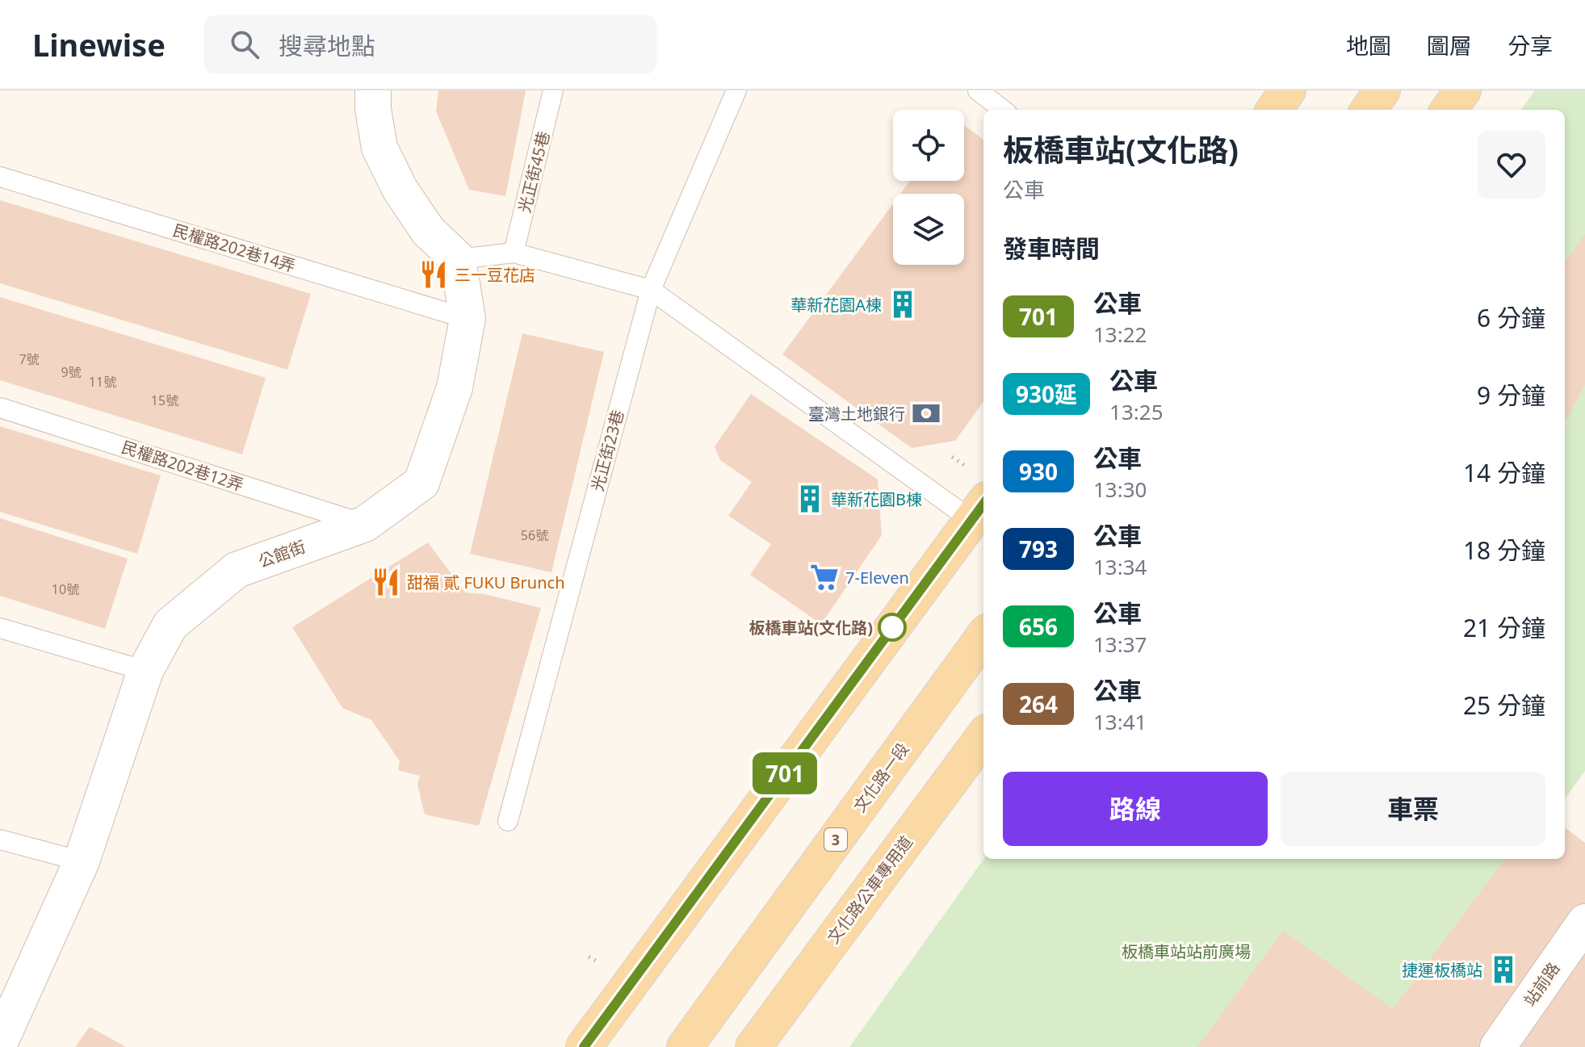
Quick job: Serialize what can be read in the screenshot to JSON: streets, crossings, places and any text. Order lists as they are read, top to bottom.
{
  "streets": {
    "main road": ["文化路一段", "3", "文化路公車專用道"],
    "street": ["公館街", "站前路"],
    "lane": [
      "光正街45巷",
      "民權路202巷14弄",
      "光正街23巷",
      "民權路202巷12弄"
    ]
  },
  "crossings": [
    ["民權路202巷14弄", "公館街"],
    ["民權路202巷12弄", "公館街"]
  ],
  "parks": ["板橋車站站前廣場"],
  "places": {
    "restaurant": ["三一豆花店", "甜福 貳 FUKU Brunch"],
    "building": ["華新花園A棟", "華新花園B棟", "捷運板橋站"],
    "bank": ["臺灣土地銀行"],
    "supermarket": ["7-Eleven"],
    "other": ["板橋車站(文化路)"]
  },
  "lines": ["bus line 701"],
  "house_numbers": [
    "7號",
    "9號",
    "11號",
    "15號",
    "56號",
    "10號"
  ],
  "page": {
    "header": "Linewise",
    "search": "搜尋地點",
    "nav": ["地圖", "圖層", "分享"],
    "on_map": "701",
    "heading": [
      ["板橋車站(文化路)", "公車"],
      "發車時間"
    ],
    "list": [
      {
        "mark": "701",
        "name": "公車",
        "note": "13:22",
        "value": "6 分鐘"
      },
      {
        "mark": "930延",
        "name": "公車",
        "note": "13:25",
        "value": "9 分鐘"
      },
      {
        "mark": "930",
        "name": "公車",
        "note": "13:30",
        "value": "14 分鐘"
      },
      {
        "mark": "793",
        "name": "公車",
        "note": "13:34",
        "value": "18 分鐘"
      },
      {
        "mark": "656",
        "name": "公車",
        "note": "13:37",
        "value": "21 分鐘"
      },
      {
        "mark": "264",
        "name": "公車",
        "note": "13:41",
        "value": "25 分鐘"
      }
    ],
    "buttons": ["路線", "車票"]
  }
}
